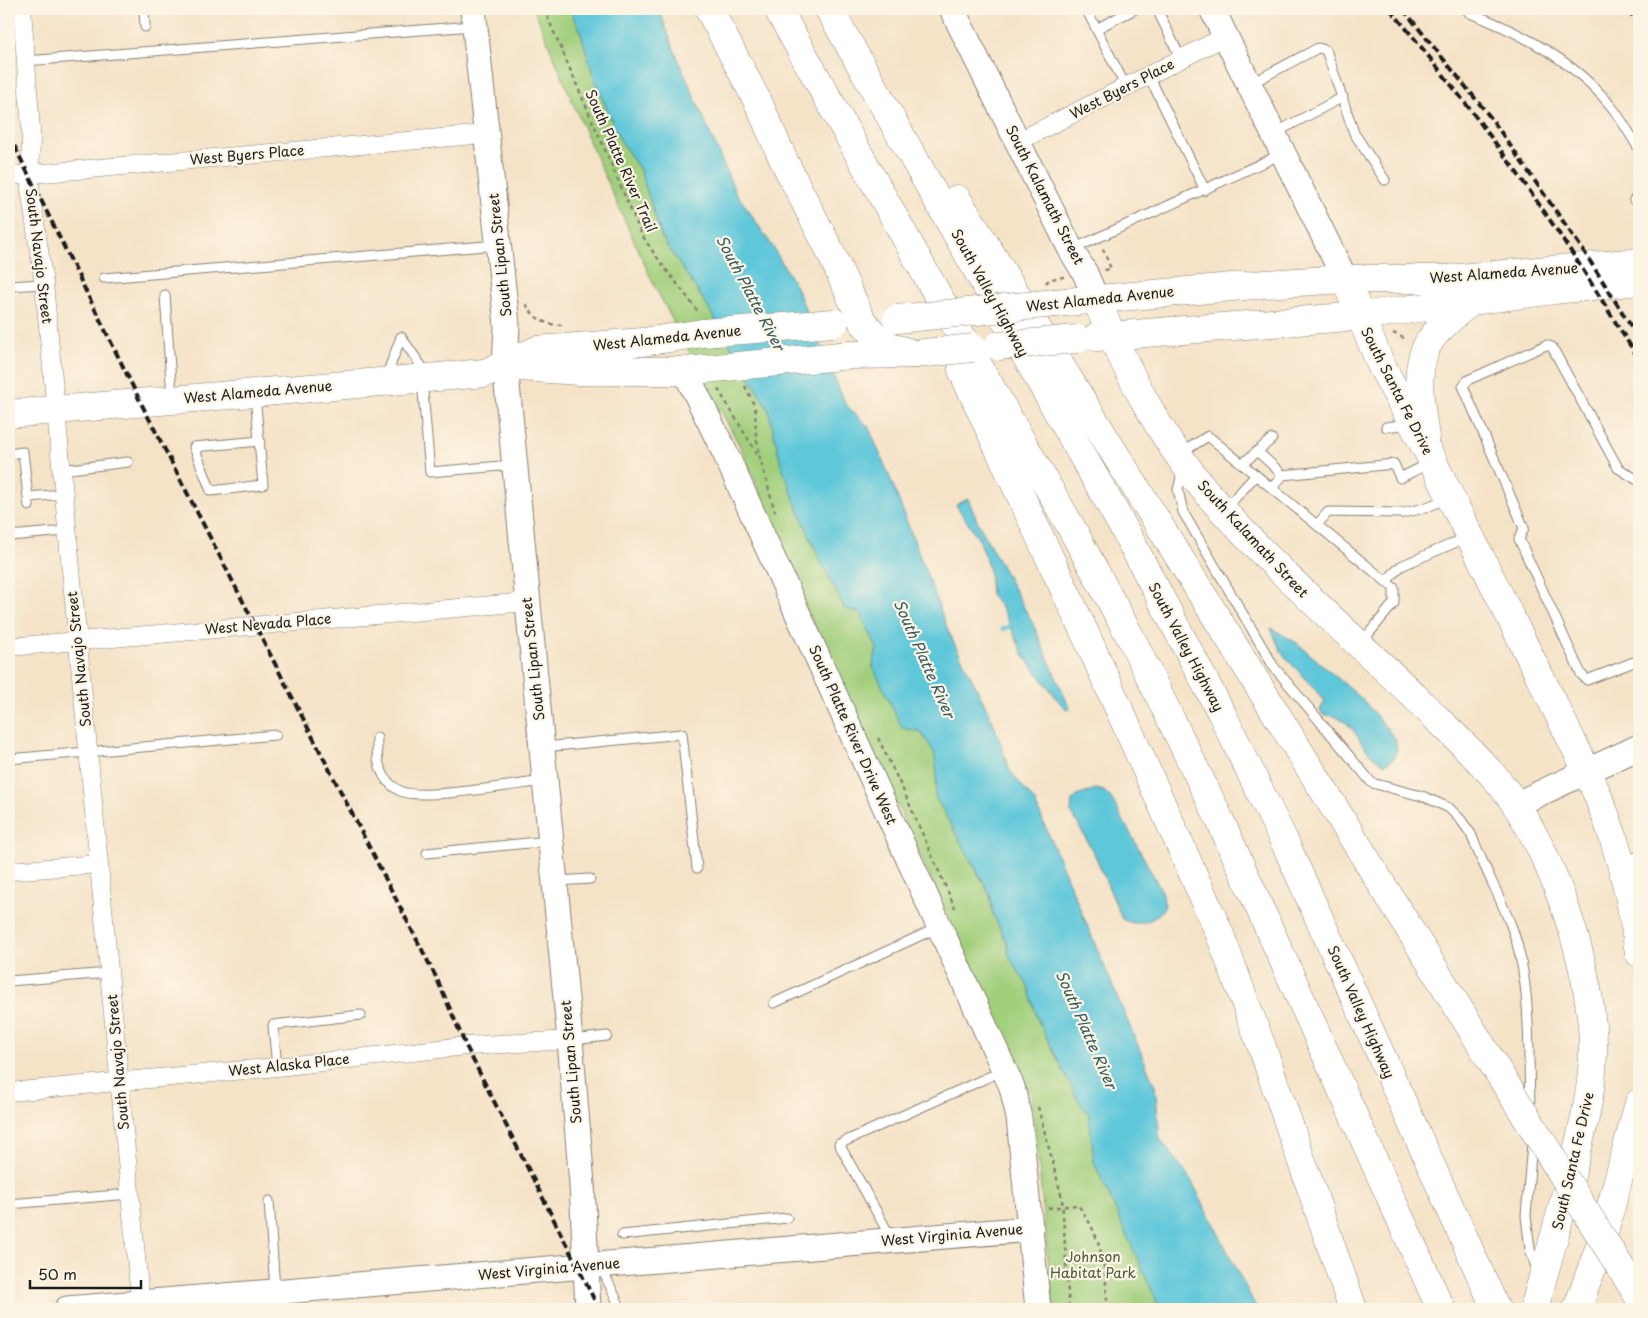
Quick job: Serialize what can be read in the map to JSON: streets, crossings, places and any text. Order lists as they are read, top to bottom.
{
  "streets": {
    "main road": [
      "South Kalamath Street",
      "West Alameda Avenue",
      "South Valley Highway",
      "South Santa Fe Drive"
    ],
    "street": [
      "West Byers Place",
      "South Lipan Street",
      "South Navajo Street",
      "West Nevada Place",
      "South Platte River Drive West",
      "West Alaska Place",
      "West Virginia Avenue"
    ],
    "path": ["South Platte River Trail"]
  },
  "crossings": [
    ["West Byers Place", "South Kalamath Street"],
    ["West Byers Place", "South Lipan Street"],
    ["West Byers Place", "South Navajo Street"],
    ["West Byers Place", "South Santa Fe Drive"],
    ["South Platte River Trail", "West Alameda Avenue"],
    ["South Kalamath Street", "West Alameda Avenue"],
    ["South Kalamath Street", "South Santa Fe Drive"],
    ["South Lipan Street", "West Alameda Avenue"],
    ["South Lipan Street", "West Nevada Place"],
    ["South Lipan Street", "West Alaska Place"],
    ["South Lipan Street", "West Virginia Avenue"],
    ["South Navajo Street", "West Alameda Avenue"],
    ["South Navajo Street", "West Nevada Place"],
    ["South Navajo Street", "West Alaska Place"],
    ["South Navajo Street", "West Virginia Avenue"],
    ["West Alameda Avenue", "South Santa Fe Drive"],
    ["West Alameda Avenue", "South Platte River Drive West"],
    ["South Platte River Drive West", "West Virginia Avenue"]
  ],
  "water": ["South Platte River"],
  "parks": ["Johnson Habitat Park"],
  "scale_bar": "50 m"
}
